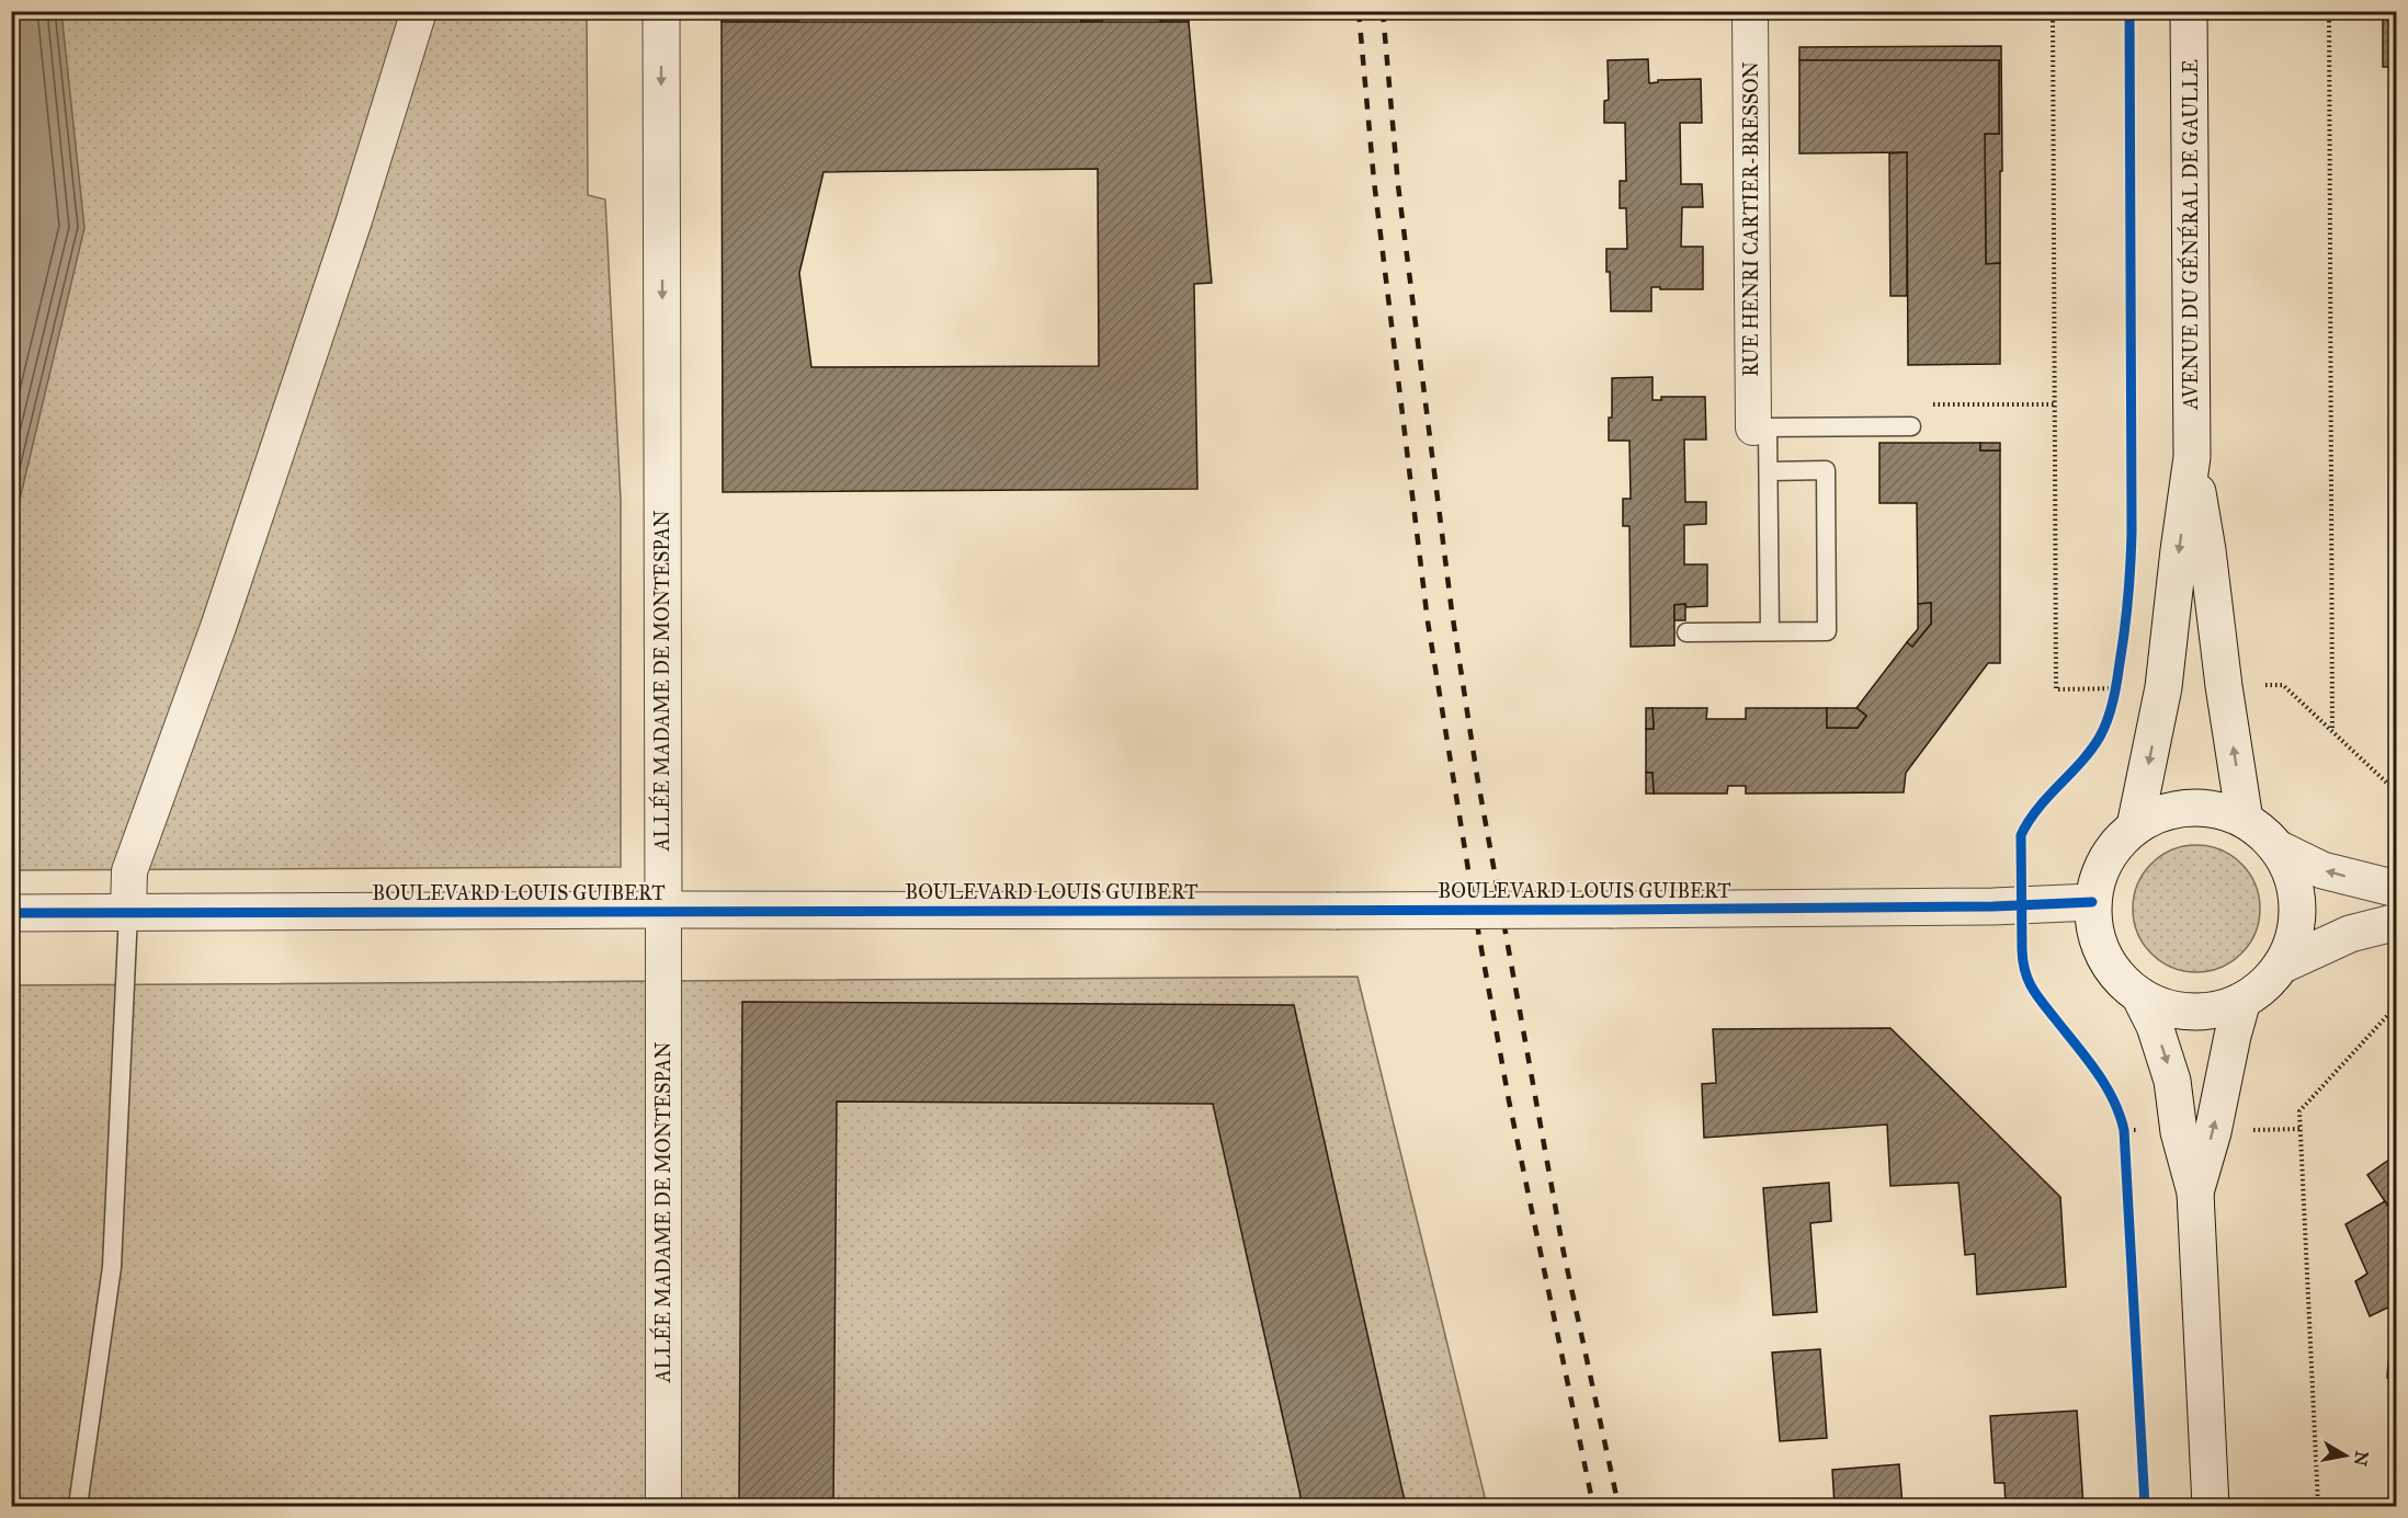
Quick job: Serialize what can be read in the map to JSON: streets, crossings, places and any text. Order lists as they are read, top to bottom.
{
  "streets": {
    "street": [
      "RUE HENRI CARTIER-BRESSON",
      "AVENUE DU GÉNÉRAL DE GAULLE",
      "ALLÉE MADAME DE MONTESPAN",
      "BOULEVARD LOUIS GUIBERT"
    ]
  },
  "crossings": [
    ["AVENUE DU GÉNÉRAL DE GAULLE", "BOULEVARD LOUIS GUIBERT"],
    ["ALLÉE MADAME DE MONTESPAN", "BOULEVARD LOUIS GUIBERT"]
  ],
  "north": "right"
}
